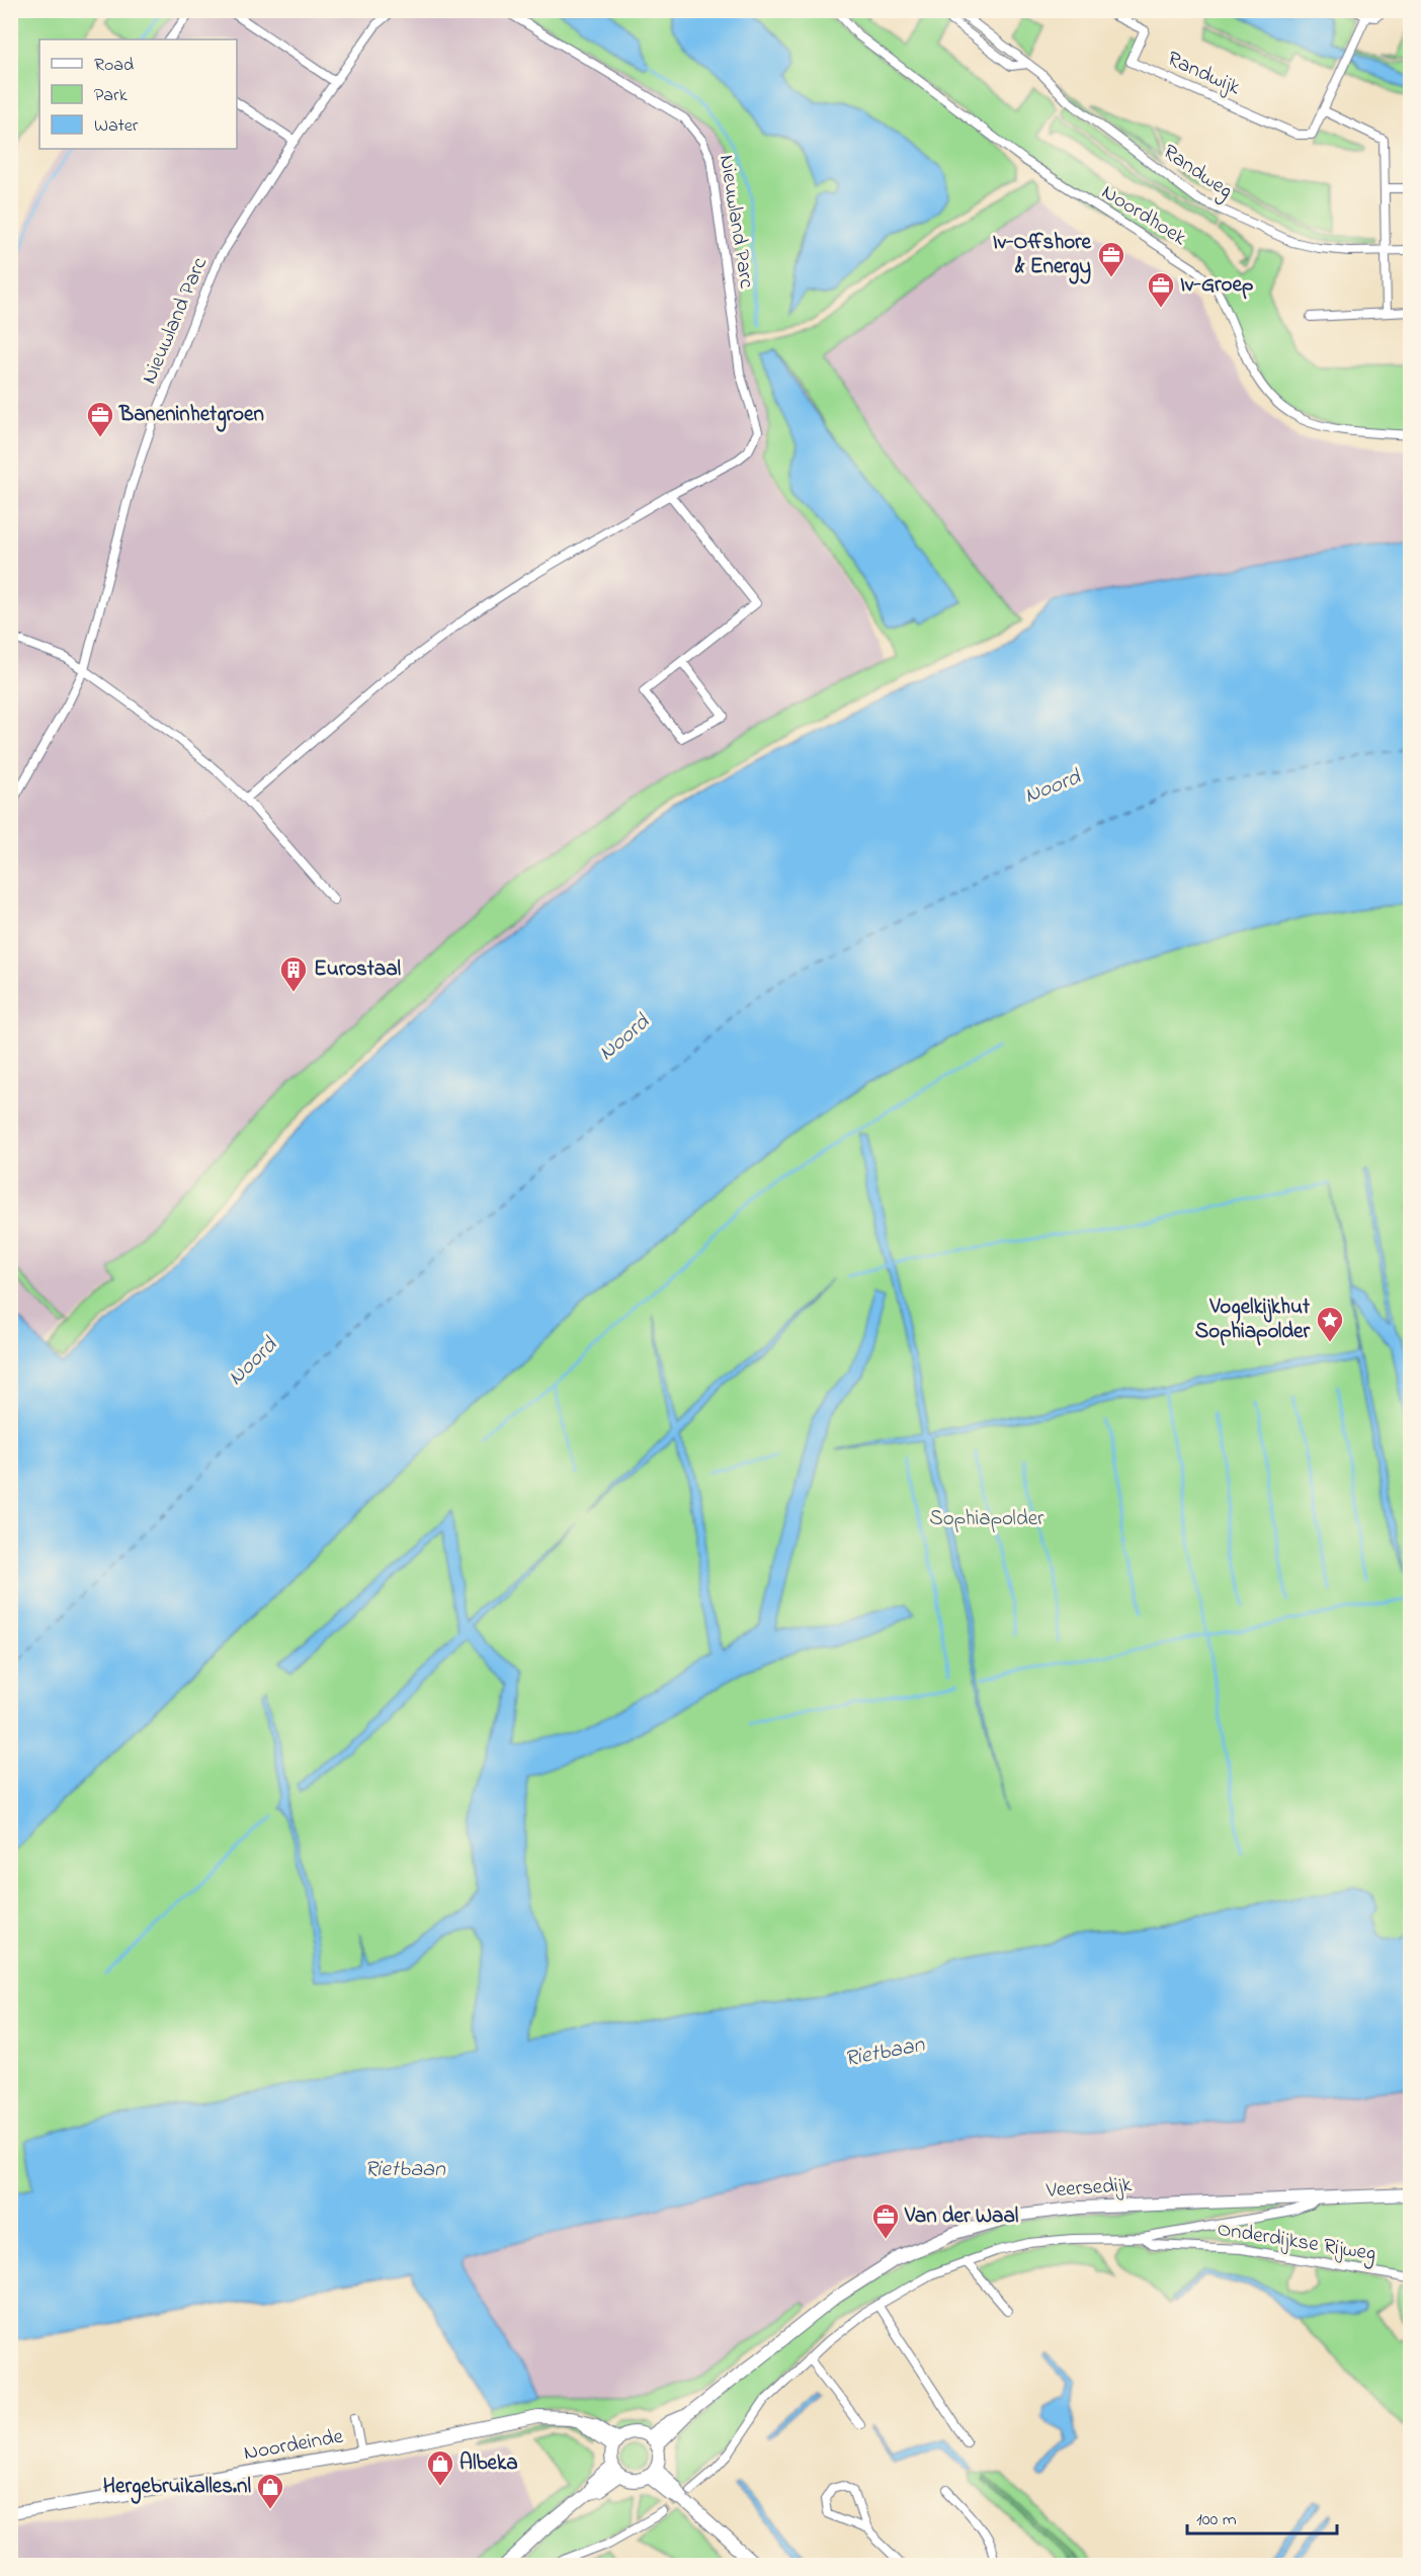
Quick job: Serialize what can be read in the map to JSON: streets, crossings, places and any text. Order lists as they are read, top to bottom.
{
  "streets": {
    "main road": ["Veersedijk", "Noordeinde"],
    "street": [
      "Randwijk",
      "Randweg",
      "Noordhoek",
      "Nieuwland Parc",
      "Onderdijkse Rijweg"
    ]
  },
  "crossings": [
    ["Veersedijk", "Onderdijkse Rijweg"],
    ["Veersedijk", "Noordeinde"]
  ],
  "water": ["Noord", "Rietbaan"],
  "parks": ["Sophiapolder"],
  "places": {
    "office": [
      "Iv-Offshore & Energy",
      "Iv-Groep",
      "Baneninhetgroen",
      "Van der Waal"
    ],
    "building": ["Eurostaal"],
    "place": ["Vogelkijkhut Sophiapolder"],
    "shop": ["Albeka", "Hergebruikalles.nl"]
  },
  "legend": ["Road", "Park", "Water"],
  "scale_bar": "100 m"
}
